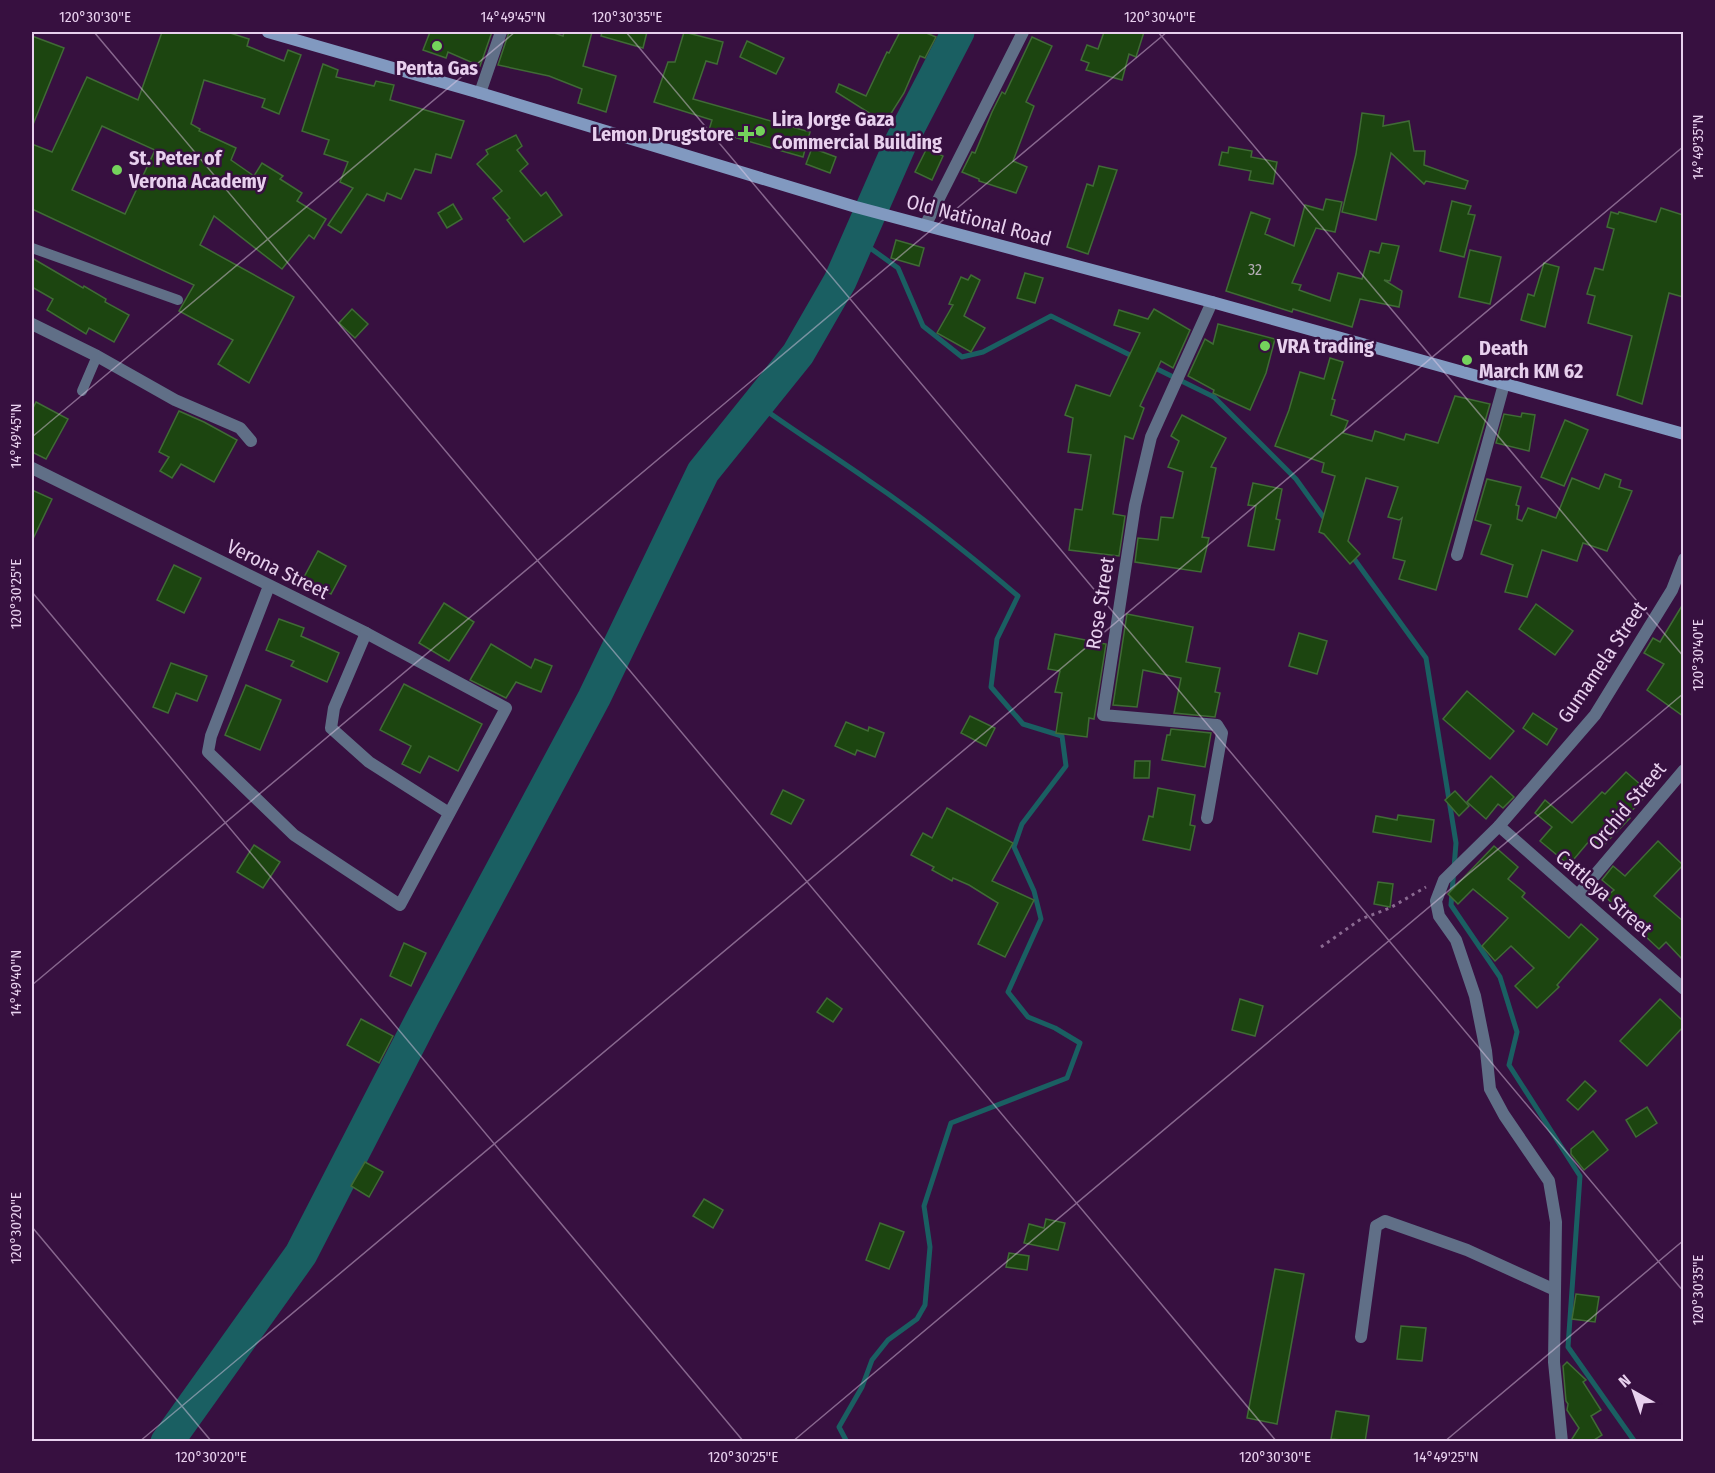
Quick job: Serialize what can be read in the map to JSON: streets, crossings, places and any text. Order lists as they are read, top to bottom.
{
  "streets": {
    "main road": ["Old National Road"],
    "street": [
      "Verona Street",
      "Rose Street",
      "Gumamela Street",
      "Orchid Street",
      "Cattleya Street"
    ]
  },
  "crossings": [
    ["Old National Road", "Rose Street"],
    ["Gumamela Street", "Cattleya Street"],
    ["Orchid Street", "Cattleya Street"]
  ],
  "places": {
    "other": [
      "Penta Gas",
      "Lira Jorge Gaza Commercial Building",
      "St. Peter of Verona Academy",
      "VRA trading",
      "Death March KM 62"
    ],
    "health": ["Lemon Drugstore"]
  },
  "house_numbers": ["32"],
  "north": "top left",
  "coordinates": [
    "120°30'30\"E",
    "14°49'45\"N",
    "120°30'35\"E",
    "120°30'40\"E",
    "14°49'35\"N",
    "120°30'25\"E",
    "14°49'40\"N",
    "120°30'20\"E",
    "14°49'25\"N"
  ]
}
